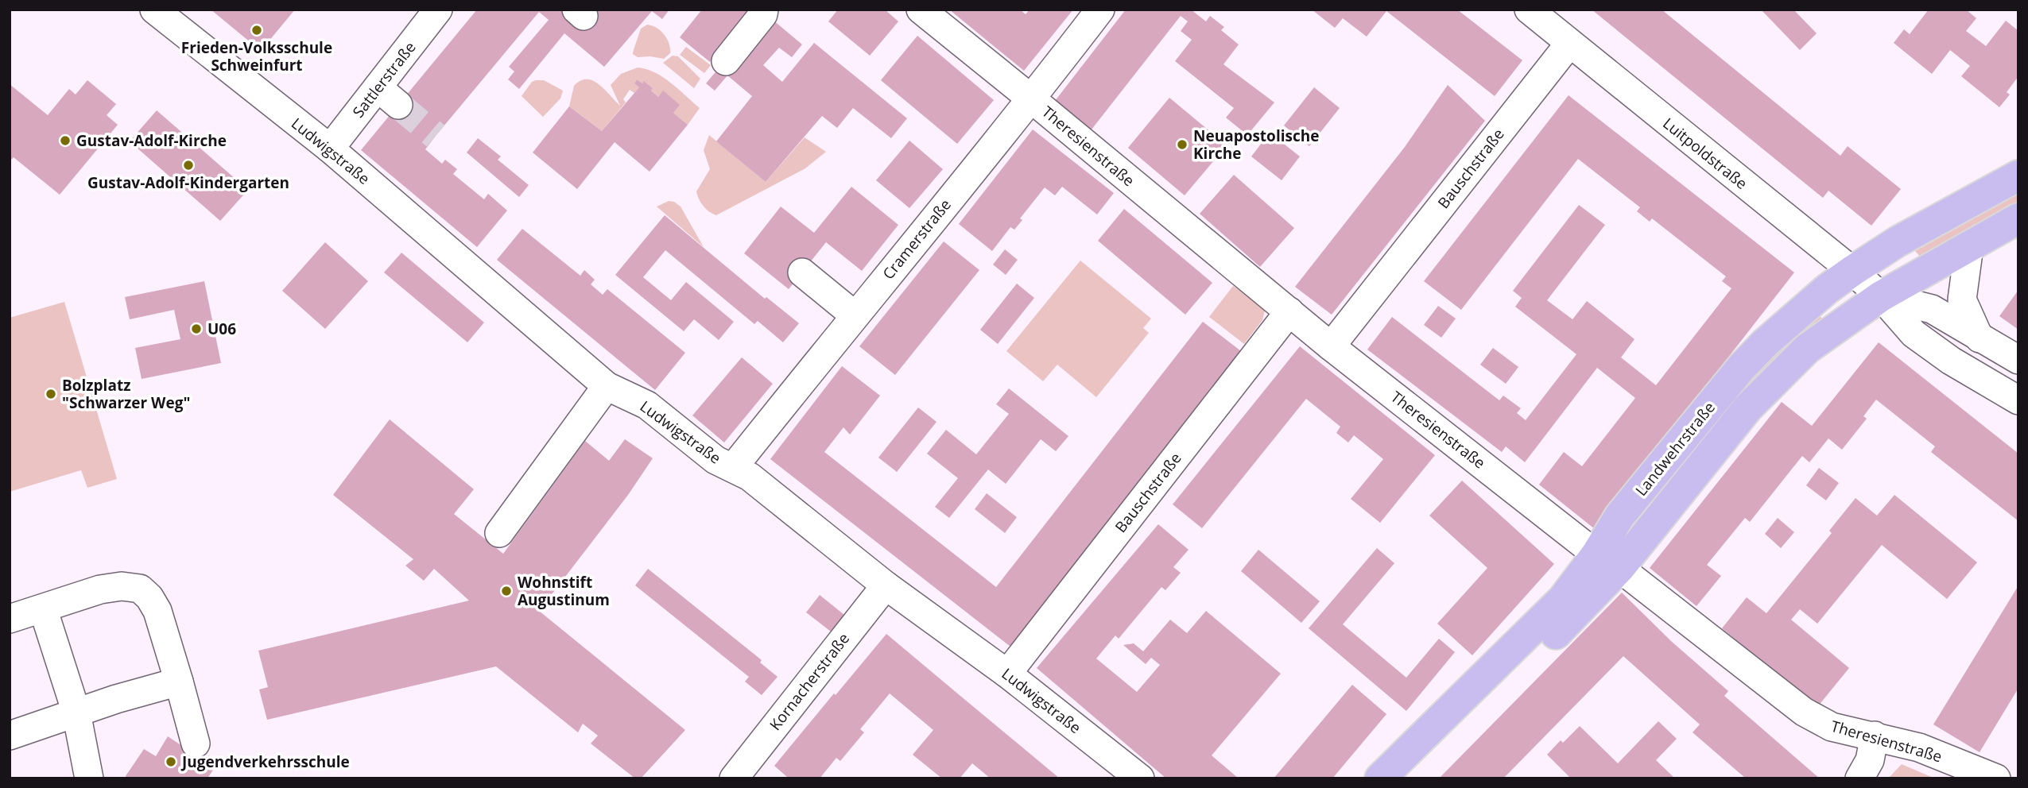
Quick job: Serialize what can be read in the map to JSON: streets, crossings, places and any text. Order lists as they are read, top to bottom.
{
  "streets": {
    "main road": ["Landwehrstraße"],
    "street": [
      "Sattlerstraße",
      "Theresienstraße",
      "Ludwigstraße",
      "Luitpoldstraße",
      "Bauschstraße",
      "Cramerstraße",
      "Kornacherstraße"
    ]
  },
  "crossings": [
    ["Sattlerstraße", "Ludwigstraße"],
    ["Theresienstraße", "Bauschstraße"],
    ["Theresienstraße", "Cramerstraße"],
    ["Theresienstraße", "Landwehrstraße"],
    ["Ludwigstraße", "Bauschstraße"],
    ["Ludwigstraße", "Cramerstraße"],
    ["Ludwigstraße", "Kornacherstraße"],
    ["Luitpoldstraße", "Bauschstraße"],
    ["Luitpoldstraße", "Landwehrstraße"]
  ],
  "places": [
    "Frieden-Volksschule Schweinfurt",
    "Gustav-Adolf-Kirche",
    "Neuapostolische Kirche",
    "Gustav-Adolf-Kindergarten",
    "U06",
    "Bolzplatz \"Schwarzer Weg\"",
    "Wohnstift Augustinum",
    "Jugendverkehrsschule"
  ]
}
